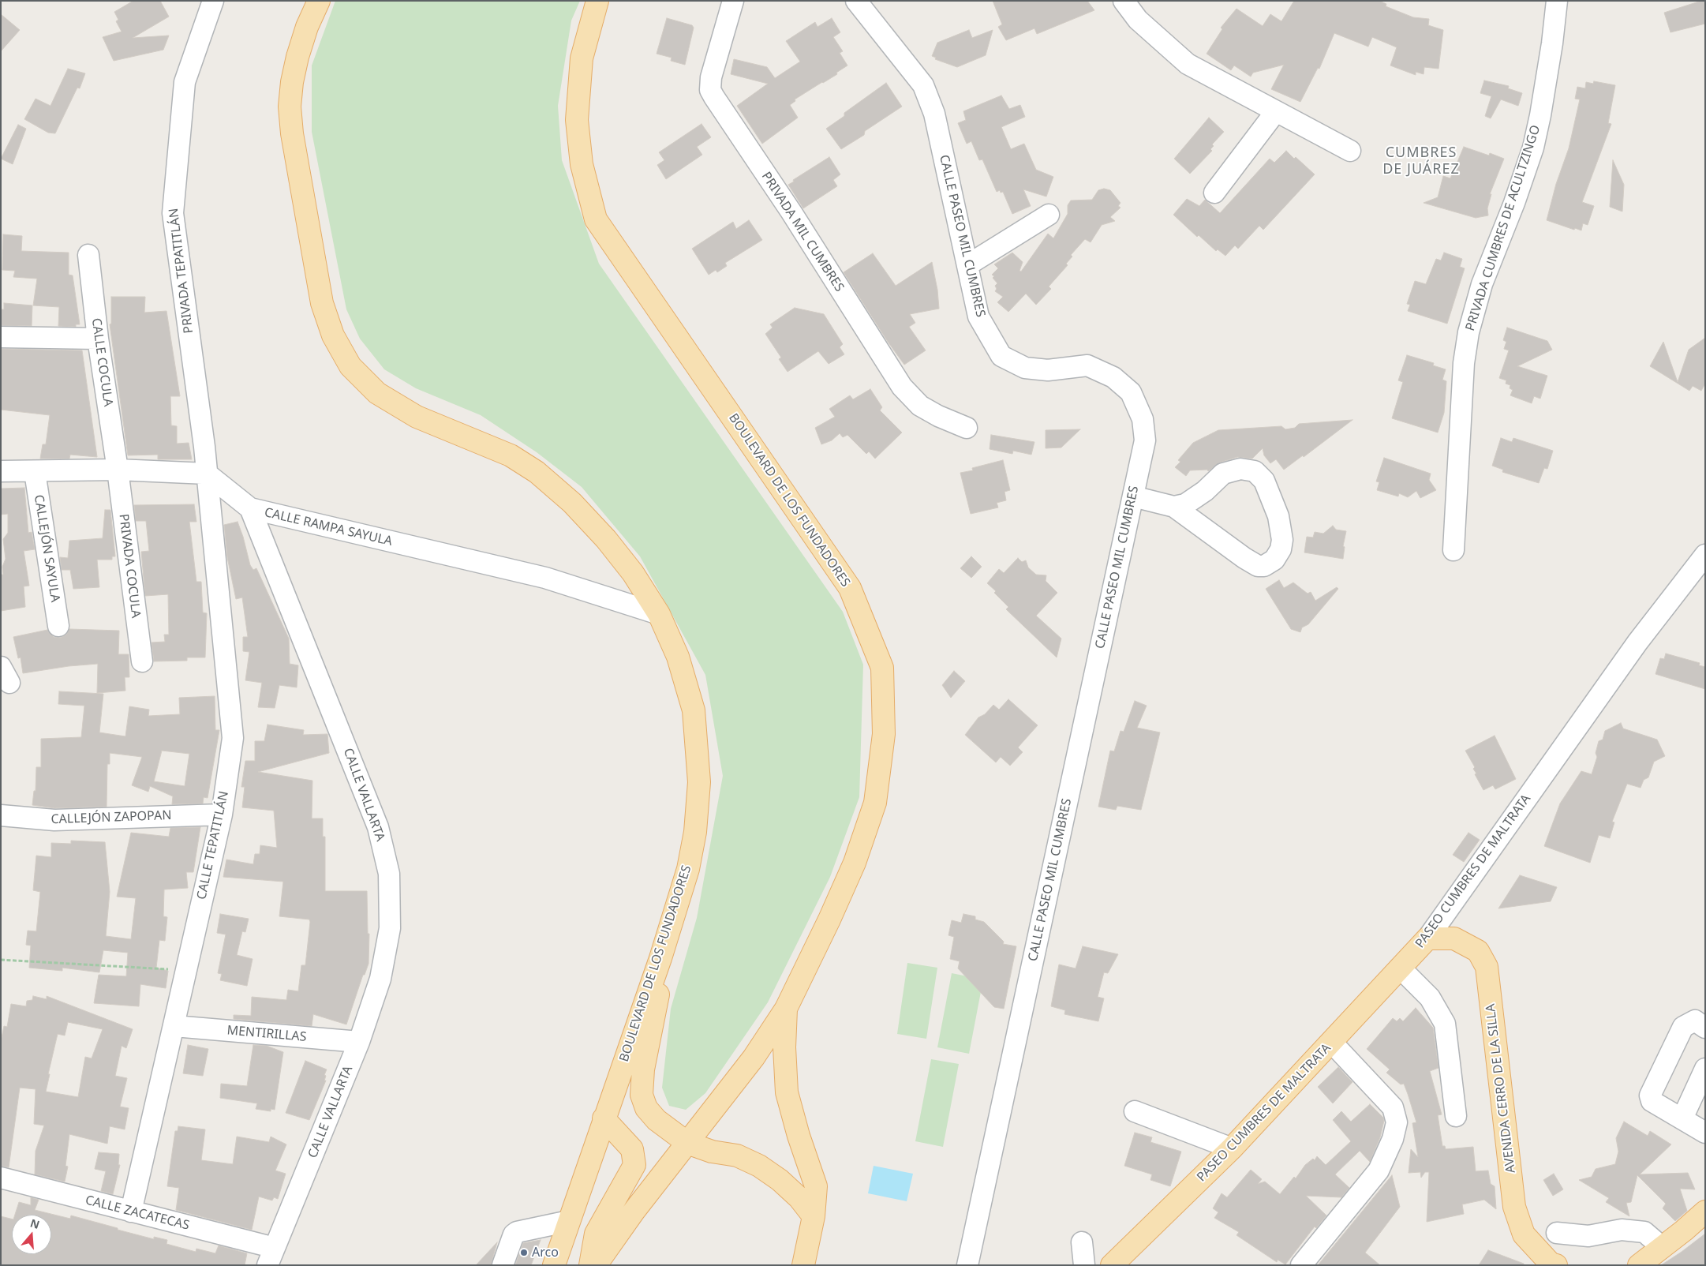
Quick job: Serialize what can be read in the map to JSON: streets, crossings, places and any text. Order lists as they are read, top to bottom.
{
  "streets": {
    "main road": ["BOULEVARD DE LOS FUNDADORES", "PASEO CUMBRES DE MALTRATA", "AVENIDA CERRO DE LA SILLA"],
    "street": [
      "PRIVADA CUMBRES DE ACULTZINGO",
      "PRIVADA MIL CUMBRES",
      "CALLE PASEO MIL CUMBRES",
      "PRIVADA TEPATITLÁN",
      "CALLE COCULA",
      "CALLE RAMPA SAYULA",
      "CALLEJÓN SAYULA",
      "PRIVADA COCULA",
      "CALLE VALLARTA",
      "CALLEJÓN ZAPOPAN",
      "CALLE TEPATITLÁN",
      "MENTIRILLAS",
      "CALLE ZACATECAS"
    ]
  },
  "crossings": [
    ["PRIVADA TEPATITLÁN", "CALLE RAMPA SAYULA"],
    ["PRIVADA TEPATITLÁN", "CALLE TEPATITLÁN"],
    ["CALLE COCULA", "PRIVADA COCULA"],
    ["BOULEVARD DE LOS FUNDADORES", "CALLE RAMPA SAYULA"],
    ["CALLE RAMPA SAYULA", "CALLE VALLARTA"],
    ["CALLE RAMPA SAYULA", "CALLE TEPATITLÁN"],
    ["CALLE VALLARTA", "MENTIRILLAS"],
    ["CALLE VALLARTA", "CALLE ZACATECAS"],
    ["CALLEJÓN ZAPOPAN", "CALLE TEPATITLÁN"],
    ["CALLE TEPATITLÁN", "MENTIRILLAS"],
    ["CALLE TEPATITLÁN", "CALLE ZACATECAS"],
    ["PASEO CUMBRES DE MALTRATA", "AVENIDA CERRO DE LA SILLA"]
  ],
  "districts": ["CUMBRES DE JUÁREZ"],
  "places": ["Arco"],
  "north": "top"
}
